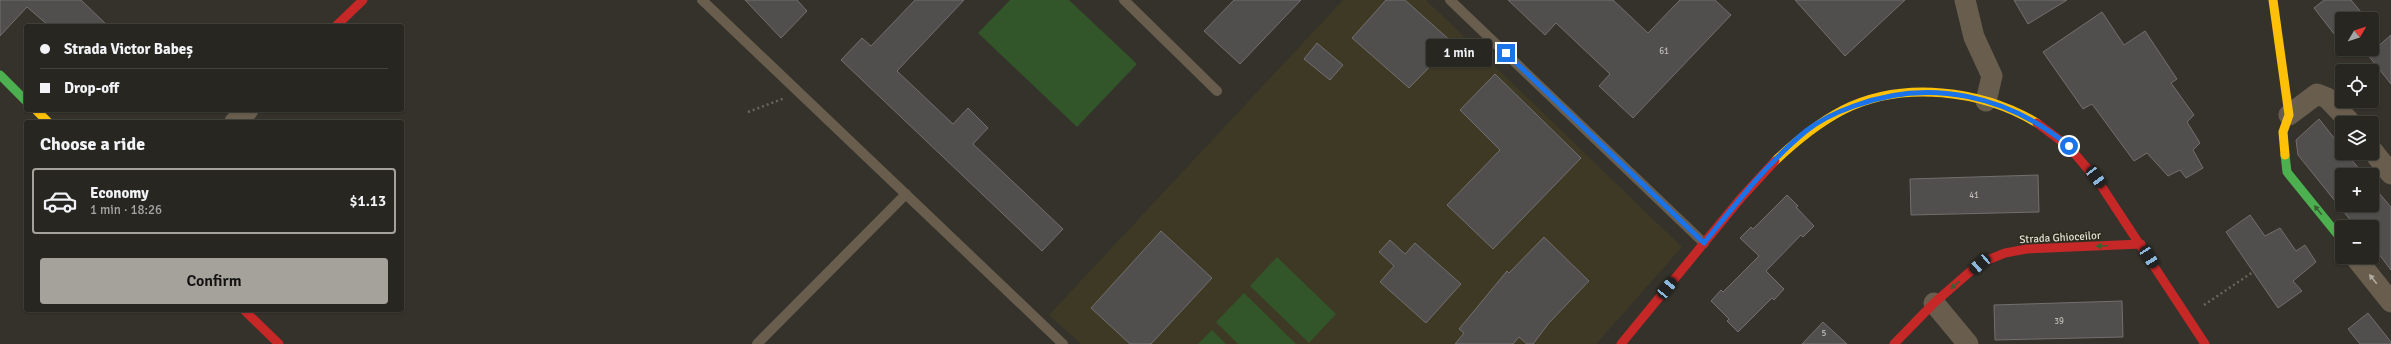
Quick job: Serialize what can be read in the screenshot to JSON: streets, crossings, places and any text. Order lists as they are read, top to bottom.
{
  "streets": {
    "street": ["Strada Ghioceilor"]
  },
  "one_way": ["Strada Ghioceilor"],
  "house_numbers": [
    "61",
    "41",
    "39",
    "5"
  ],
  "north": "top right",
  "page": {
    "map_buttons": ["+", "−"],
    "banner": ["Strada Victor Babeș", "Drop-off"],
    "bubble": "1 min",
    "heading": "Choose a ride",
    "list": [
      {
        "name": "Economy",
        "note": "1 min · 18:26",
        "value": "$1.13"
      }
    ],
    "buttons": "Confirm"
  }
}
